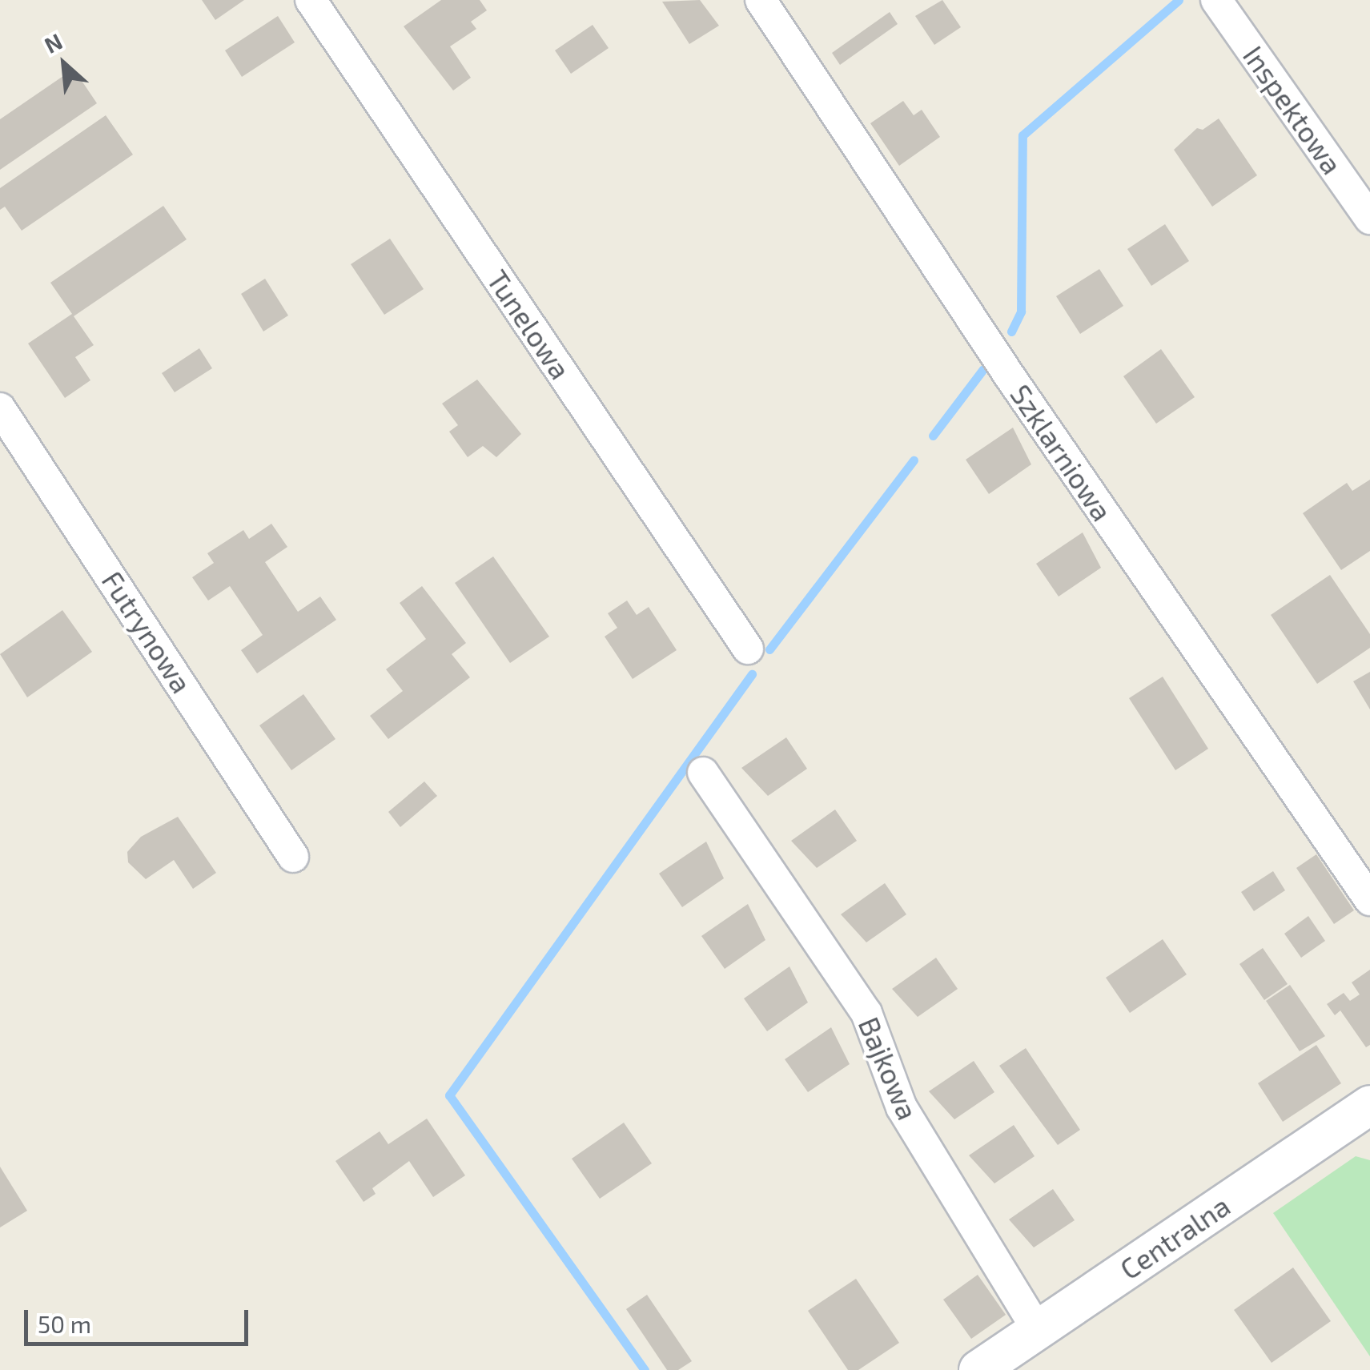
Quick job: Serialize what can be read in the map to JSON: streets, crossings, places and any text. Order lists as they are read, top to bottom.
{
  "streets": {
    "street": [
      "Inspektowa",
      "Tunelowa",
      "Szklarniowa",
      "Futrynowa",
      "Bajkowa",
      "Centralna"
    ]
  },
  "crossings": [
    ["Bajkowa", "Centralna"]
  ],
  "scale_bar": "50 m",
  "north": "top left"
}
